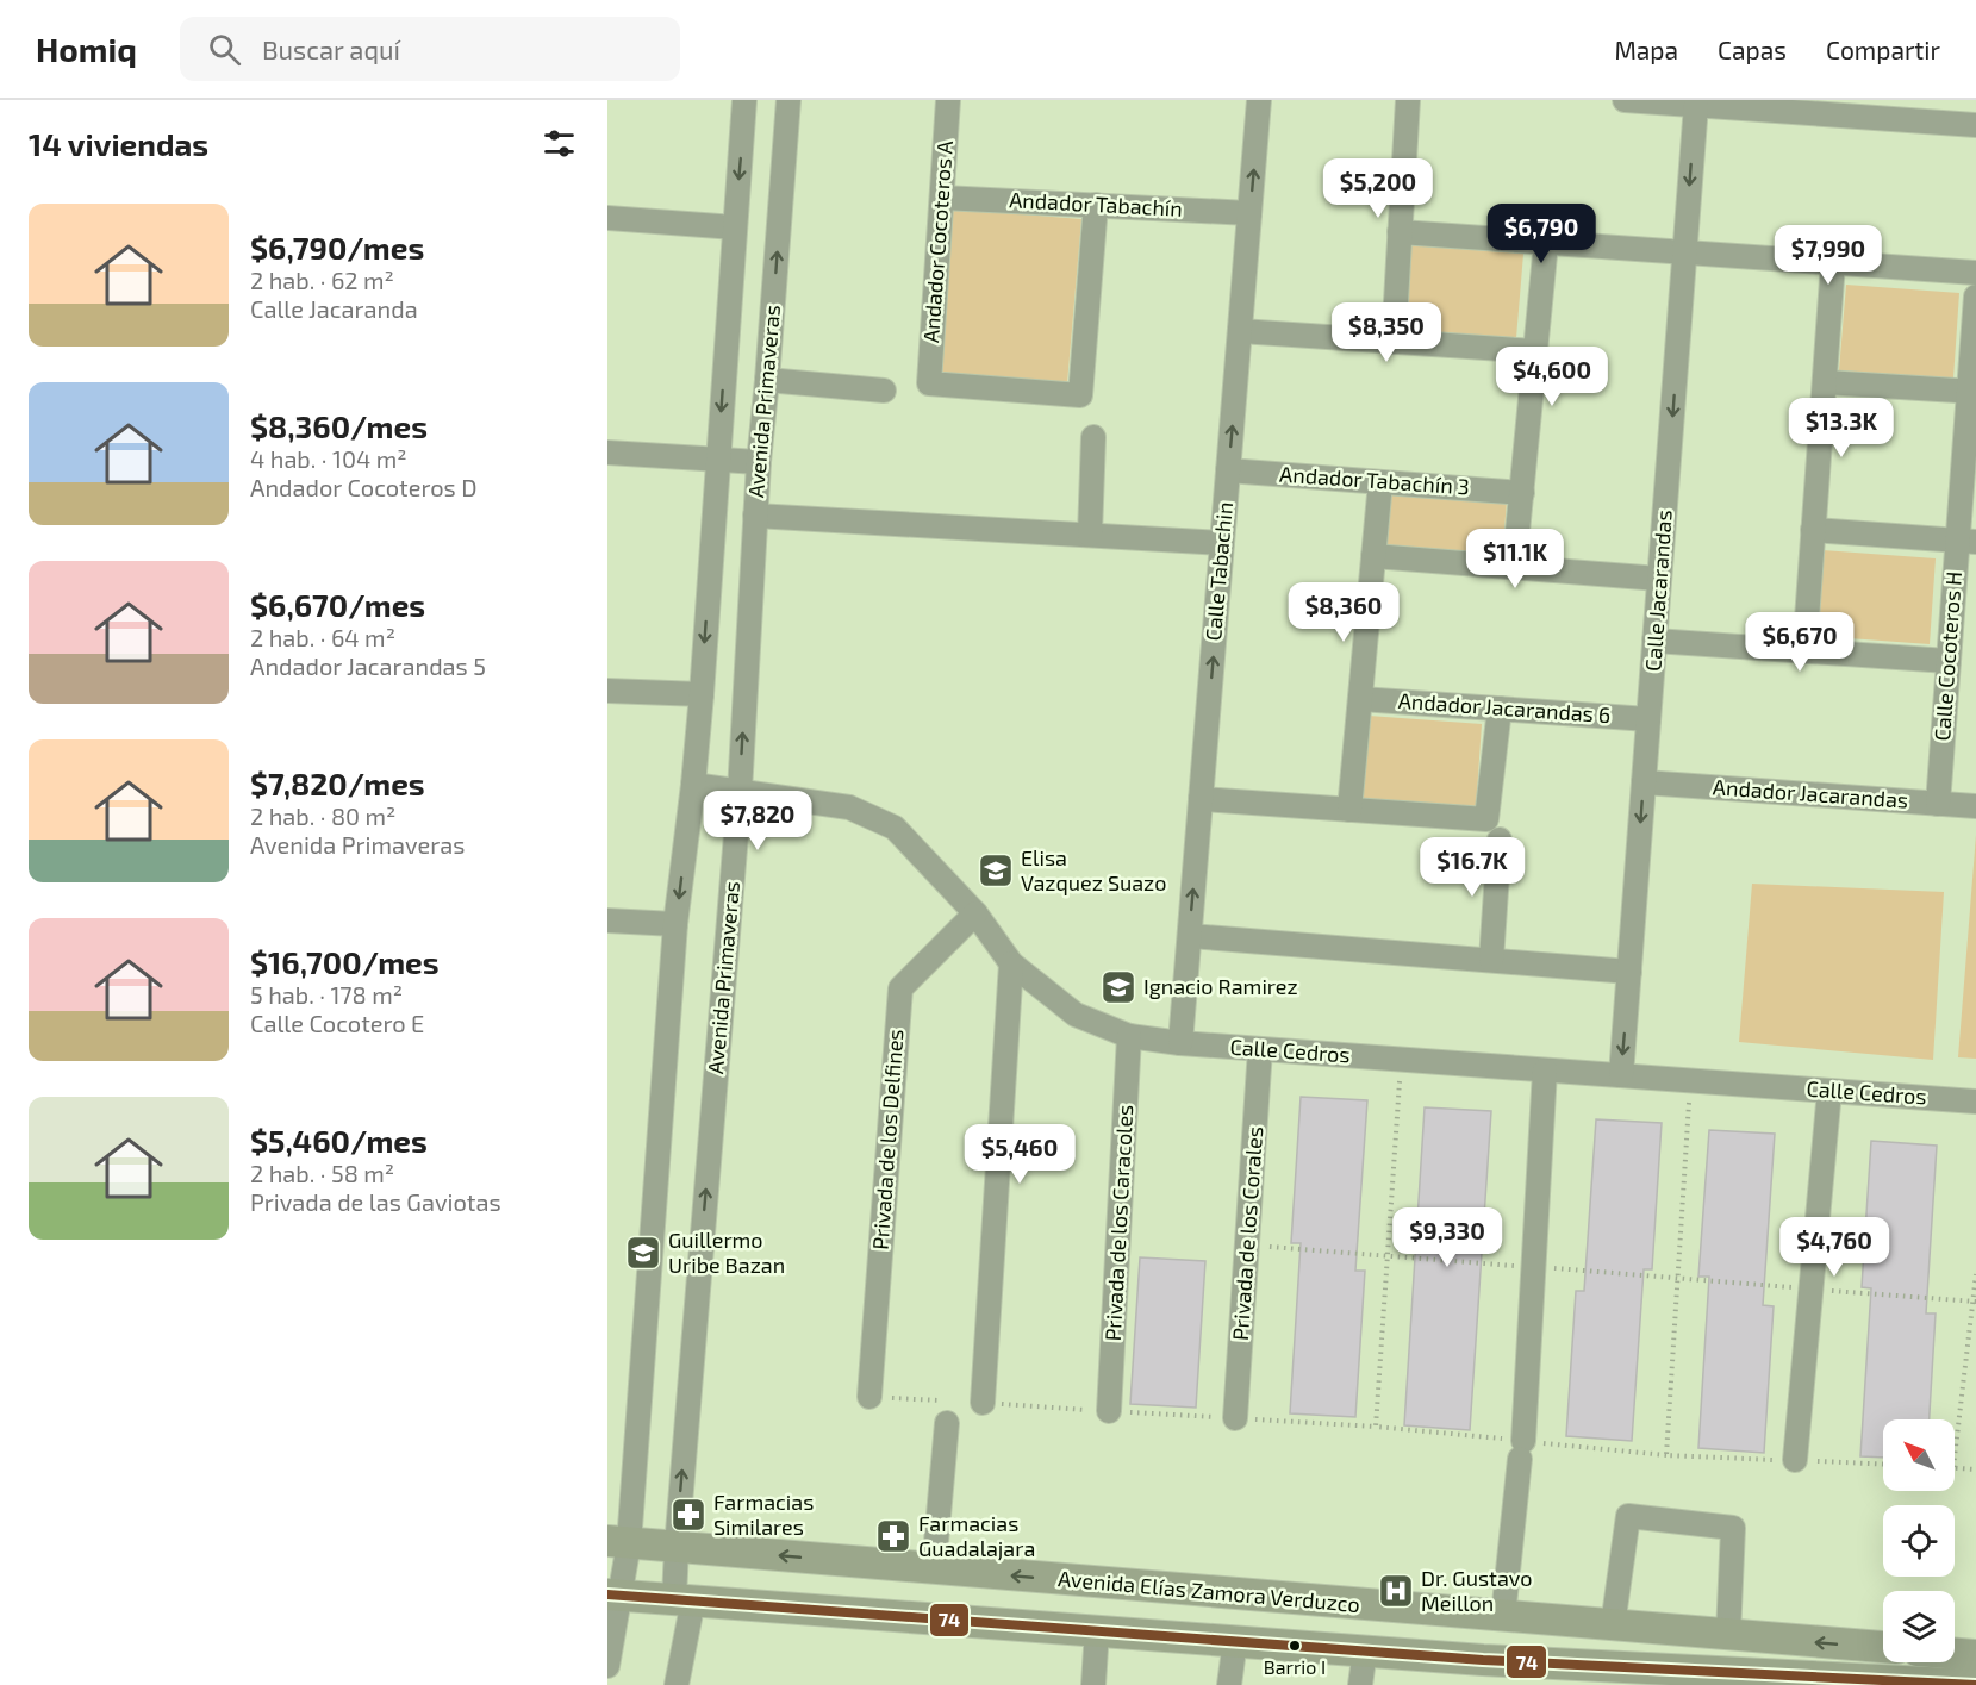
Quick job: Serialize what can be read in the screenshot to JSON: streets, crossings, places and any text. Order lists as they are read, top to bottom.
{
  "streets": {
    "main road": ["Avenida Elías Zamora Verduzco"],
    "street": [
      "Andador Tabachín",
      "Andador Cocoteros A",
      "Avenida Primaveras",
      "Andador Tabachín 3",
      "Calle Tabachin",
      "Calle Jacarandas",
      "Calle Cocoteros H",
      "Andador Jacarandas 6",
      "Andador Jacarandas",
      "Calle Cedros",
      "Privada de los Delfines",
      "Privada de los Caracoles",
      "Privada de los Corales"
    ]
  },
  "crossings": [
    ["Andador Tabachín", "Andador Cocoteros A"],
    ["Andador Tabachín", "Calle Tabachin"],
    ["Avenida Primaveras", "Calle Cedros"],
    ["Avenida Primaveras", "Avenida Elías Zamora Verduzco"],
    ["Andador Tabachín 3", "Calle Tabachin"],
    ["Calle Tabachin", "Calle Cedros"],
    ["Calle Jacarandas", "Andador Jacarandas 6"],
    ["Calle Jacarandas", "Andador Jacarandas"],
    ["Calle Jacarandas", "Calle Cedros"],
    ["Calle Cocoteros H", "Andador Jacarandas"],
    ["Calle Cedros", "Privada de los Delfines"],
    ["Calle Cedros", "Privada de los Caracoles"],
    ["Calle Cedros", "Privada de los Corales"]
  ],
  "places": {
    "school or university": ["Elisa Vazquez Suazo", "Ignacio Ramirez", "Guillermo Uribe Bazan"],
    "pharmacy": ["Farmacias Similares", "Farmacias Guadalajara"],
    "hospital": ["Dr. Gustavo Meillon"],
    "other": ["Barrio I"]
  },
  "lines": ["transit line 74"],
  "north": "top left",
  "page": {
    "header": "Homiq",
    "search": "Buscar aquí",
    "nav": ["Mapa", "Capas", "Compartir"],
    "heading": "14 viviendas",
    "price": [
      "$5,200",
      "$6,790",
      "$7,990",
      "$8,350",
      "$4,600",
      "$13.3K",
      "$11.1K",
      "$8,360",
      "$6,670",
      "$7,820",
      "$16.7K",
      "$5,460",
      "$9,330",
      "$4,760"
    ],
    "list": [
      {
        "name": "$6,790/mes",
        "note": "2 hab. · 62 m² · Calle Jacaranda"
      },
      {
        "name": "$8,360/mes",
        "note": "4 hab. · 104 m² · Andador Cocoteros D"
      },
      {
        "name": "$6,670/mes",
        "note": "2 hab. · 64 m² · Andador Jacarandas 5"
      },
      {
        "name": "$7,820/mes",
        "note": "2 hab. · 80 m² · Avenida Primaveras"
      },
      {
        "name": "$16,700/mes",
        "note": "5 hab. · 178 m² · Calle Cocotero E"
      },
      {
        "name": "$5,460/mes",
        "note": "2 hab. · 58 m² · Privada de las Gaviotas"
      }
    ]
  }
}
